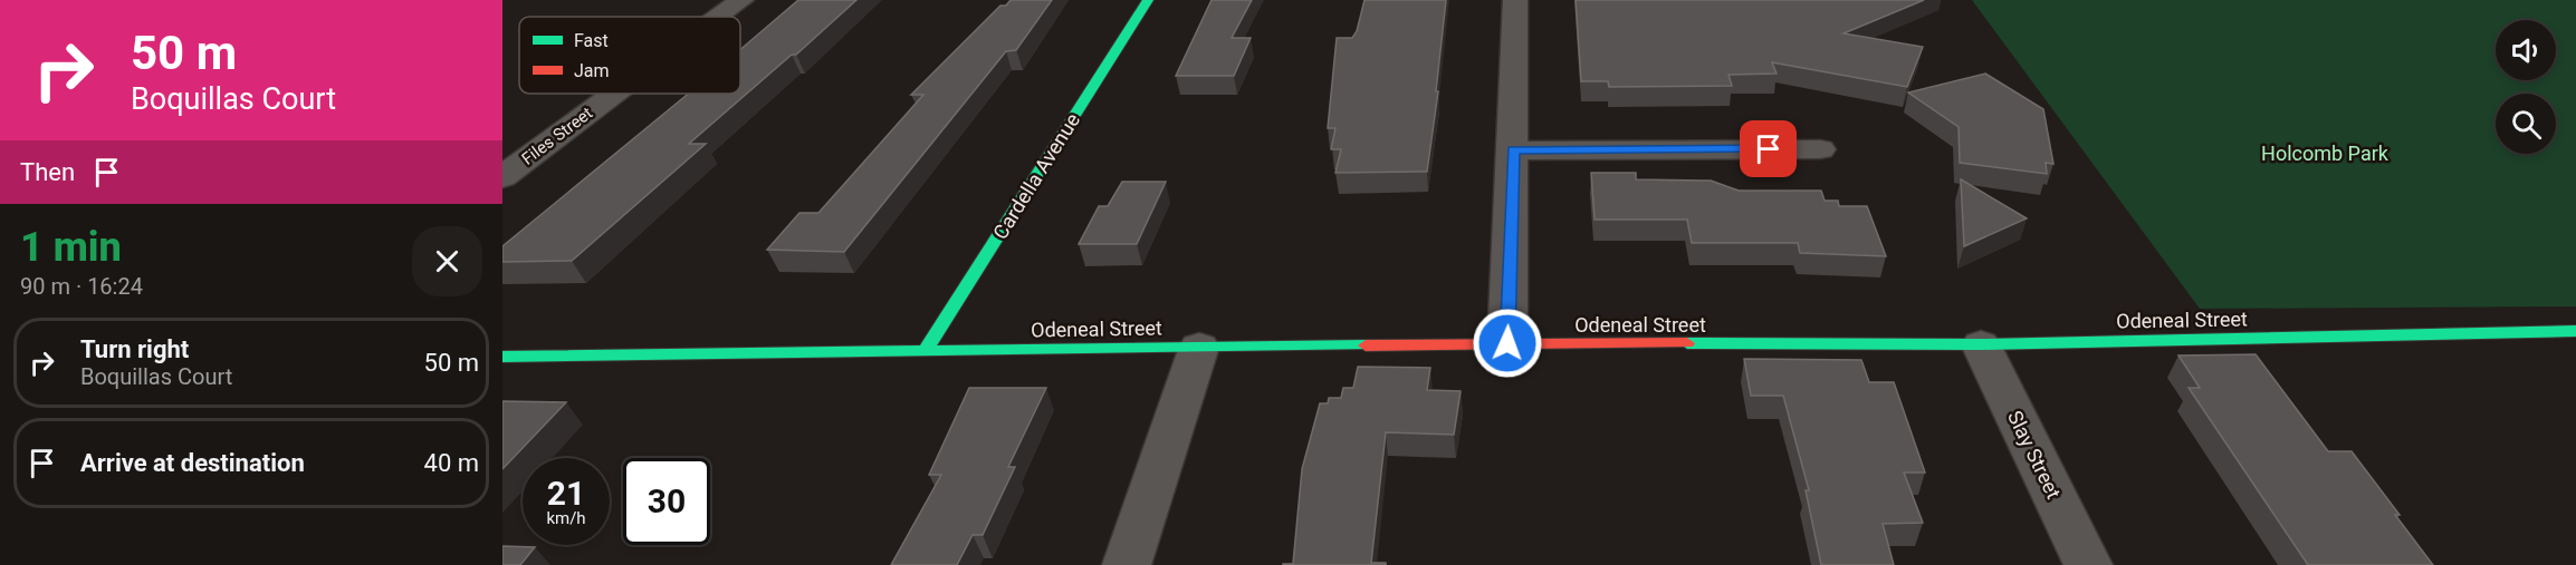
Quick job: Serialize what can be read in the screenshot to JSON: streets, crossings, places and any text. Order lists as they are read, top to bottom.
{
  "streets": {
    "street": [
      "Files Street",
      "Cardella Avenue",
      "Odeneal Street",
      "Slay Street"
    ]
  },
  "crossings": [
    ["Cardella Avenue", "Odeneal Street"],
    ["Odeneal Street", "Slay Street"]
  ],
  "parks": ["Holcomb Park"],
  "legend": ["Fast", "Jam"],
  "page": {
    "turn": ["50 m", "Boquillas Court"],
    "then": "Then",
    "heading": ["1 min", "90 m · 16:24"],
    "list": [
      {
        "name": "Turn right",
        "note": "Boquillas Court",
        "value": "50 m"
      },
      {
        "name": "Arrive at destination",
        "value": "40 m"
      }
    ],
    "speed": "21 km/h",
    "limit": "30"
  }
}
